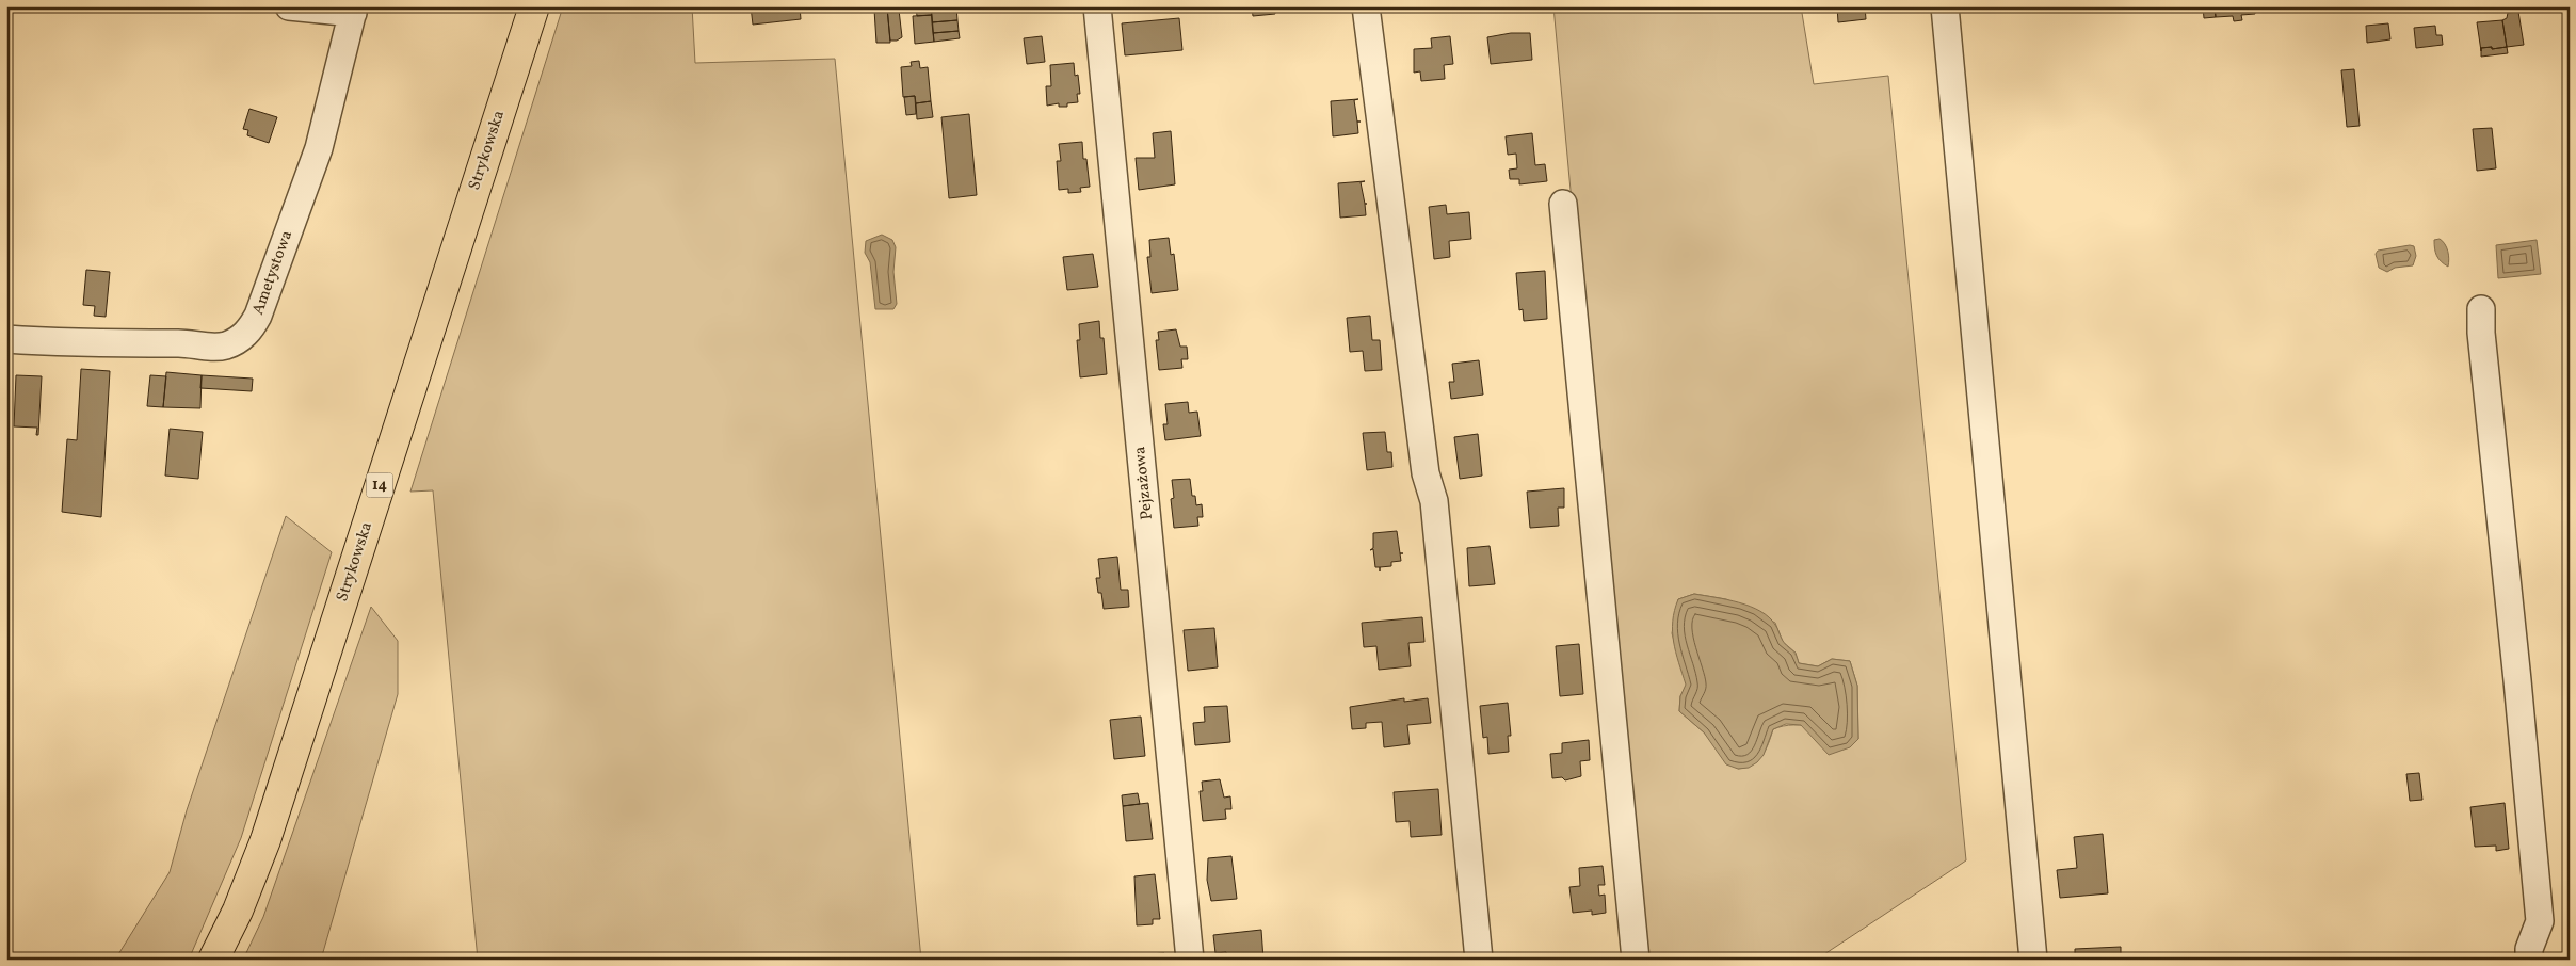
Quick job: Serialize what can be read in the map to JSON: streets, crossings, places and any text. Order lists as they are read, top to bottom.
{
  "streets": {
    "main road": ["Strykowska", "14"],
    "street": ["Ametystowa", "Pejzażowa"]
  }
}
